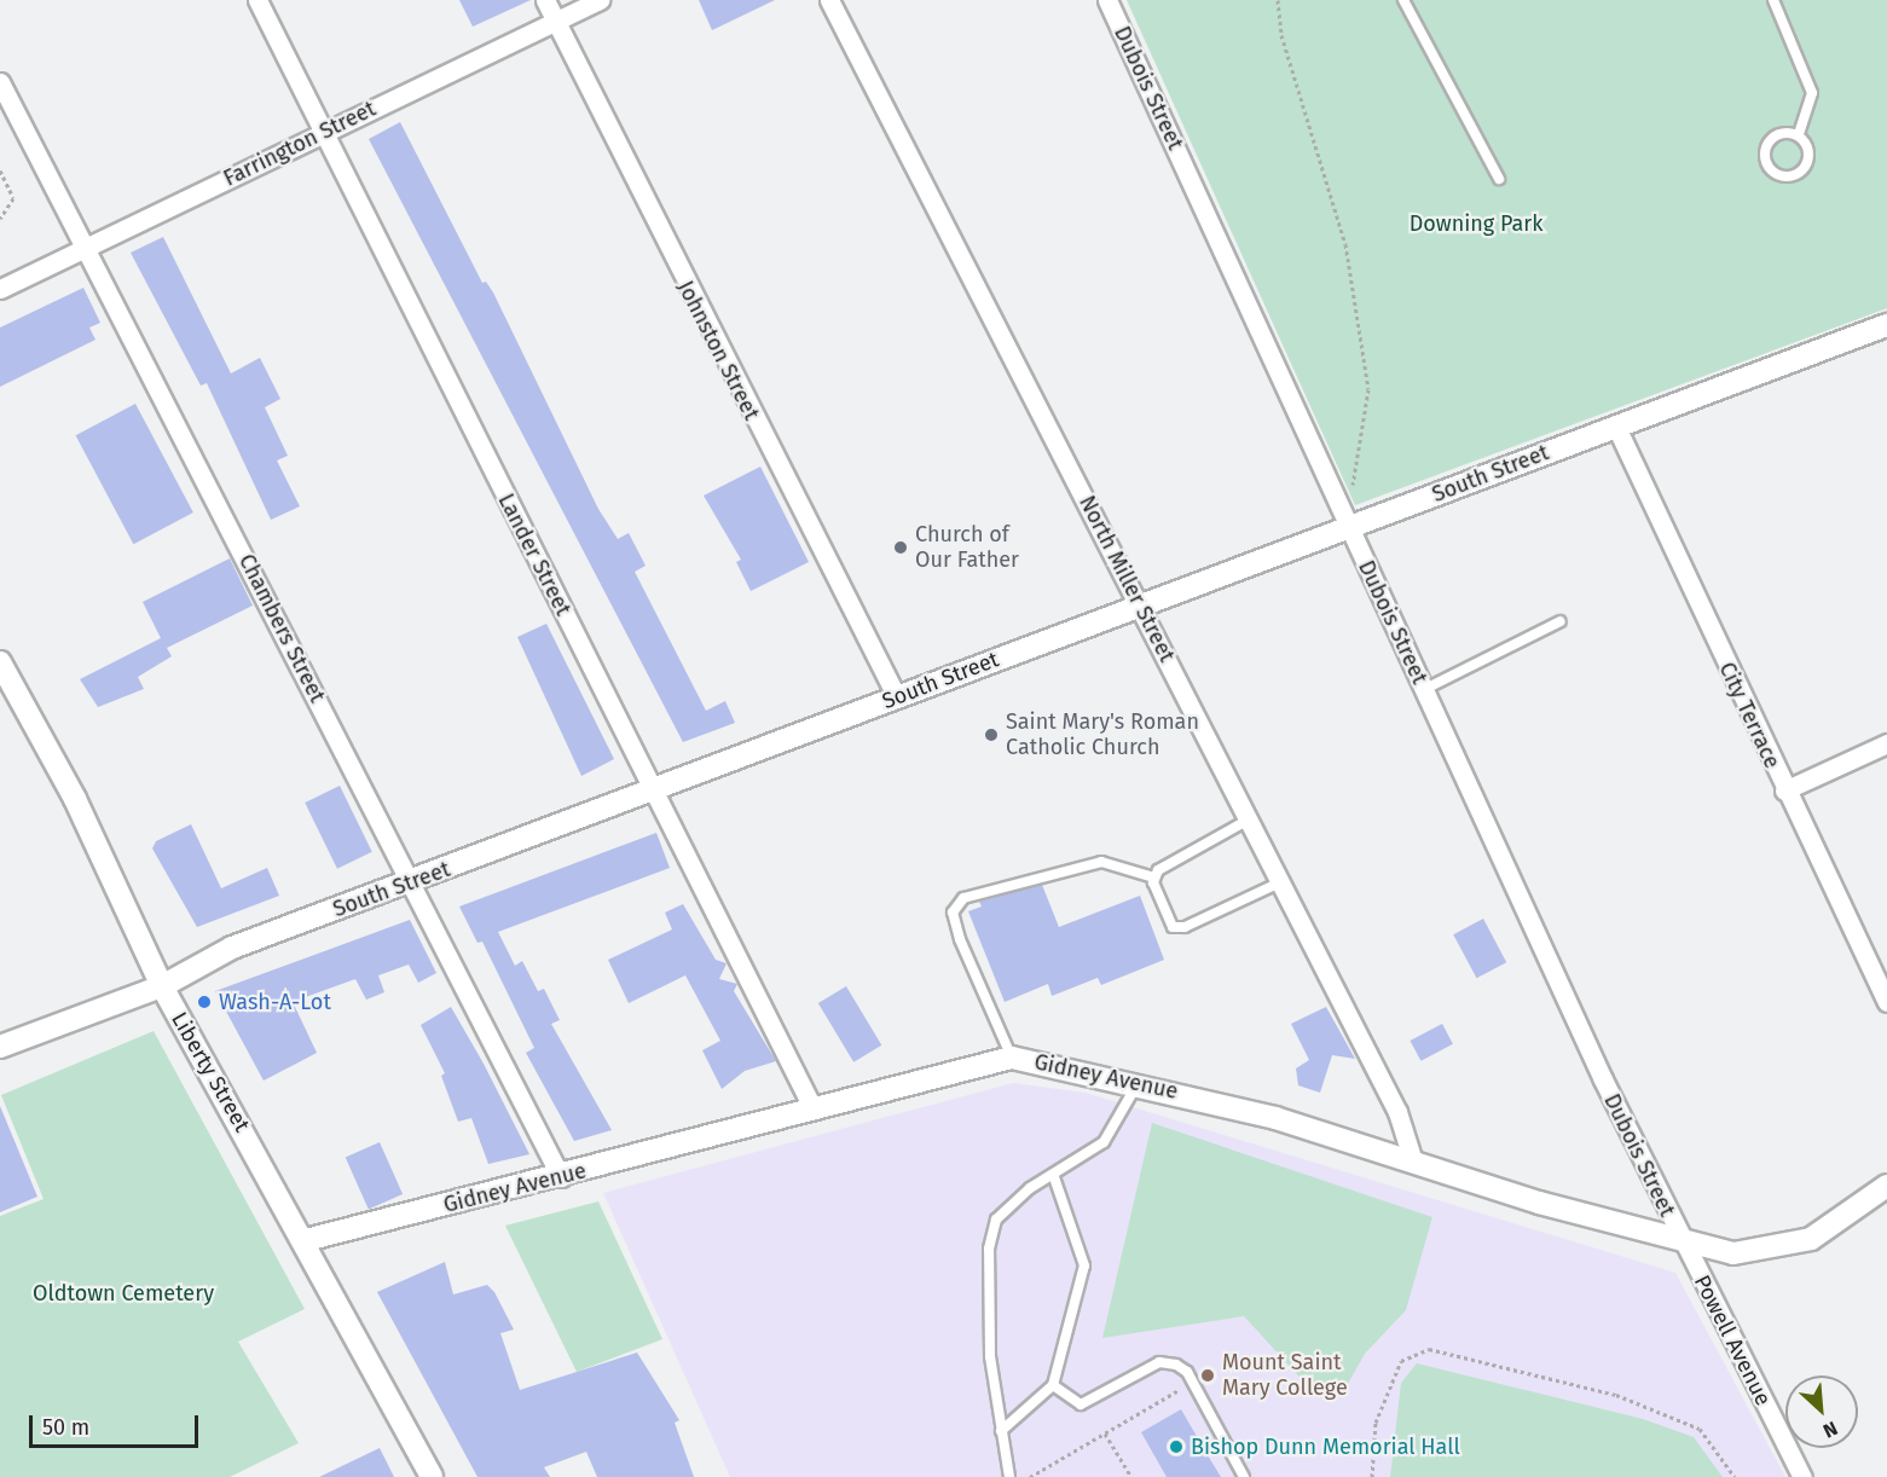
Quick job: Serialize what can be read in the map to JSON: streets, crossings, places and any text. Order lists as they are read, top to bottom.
{
  "streets": {
    "street": [
      "Dubois Street",
      "Farrington Street",
      "Johnston Street",
      "South Street",
      "Lander Street",
      "North Miller Street",
      "Chambers Street",
      "City Terrace",
      "Liberty Street",
      "Gidney Avenue",
      "Powell Avenue"
    ]
  },
  "crossings": [
    ["Dubois Street", "South Street"],
    ["Dubois Street", "Gidney Avenue"],
    ["Dubois Street", "Powell Avenue"],
    ["Farrington Street", "Johnston Street"],
    ["Farrington Street", "Lander Street"],
    ["Farrington Street", "Chambers Street"],
    ["Johnston Street", "South Street"],
    ["South Street", "Lander Street"],
    ["South Street", "North Miller Street"],
    ["South Street", "Chambers Street"],
    ["South Street", "City Terrace"],
    ["South Street", "Liberty Street"],
    ["Lander Street", "Gidney Avenue"],
    ["North Miller Street", "Gidney Avenue"],
    ["Chambers Street", "Gidney Avenue"],
    ["Liberty Street", "Gidney Avenue"],
    ["Gidney Avenue", "Powell Avenue"]
  ],
  "parks": ["Downing Park", "Oldtown Cemetery"],
  "places": [
    "Church of Our Father",
    "Saint Mary's Roman Catholic Church",
    "Wash-A-Lot",
    "Mount Saint Mary College",
    "Bishop Dunn Memorial Hall"
  ],
  "scale_bar": "50 m",
  "north": "bottom right"
}
